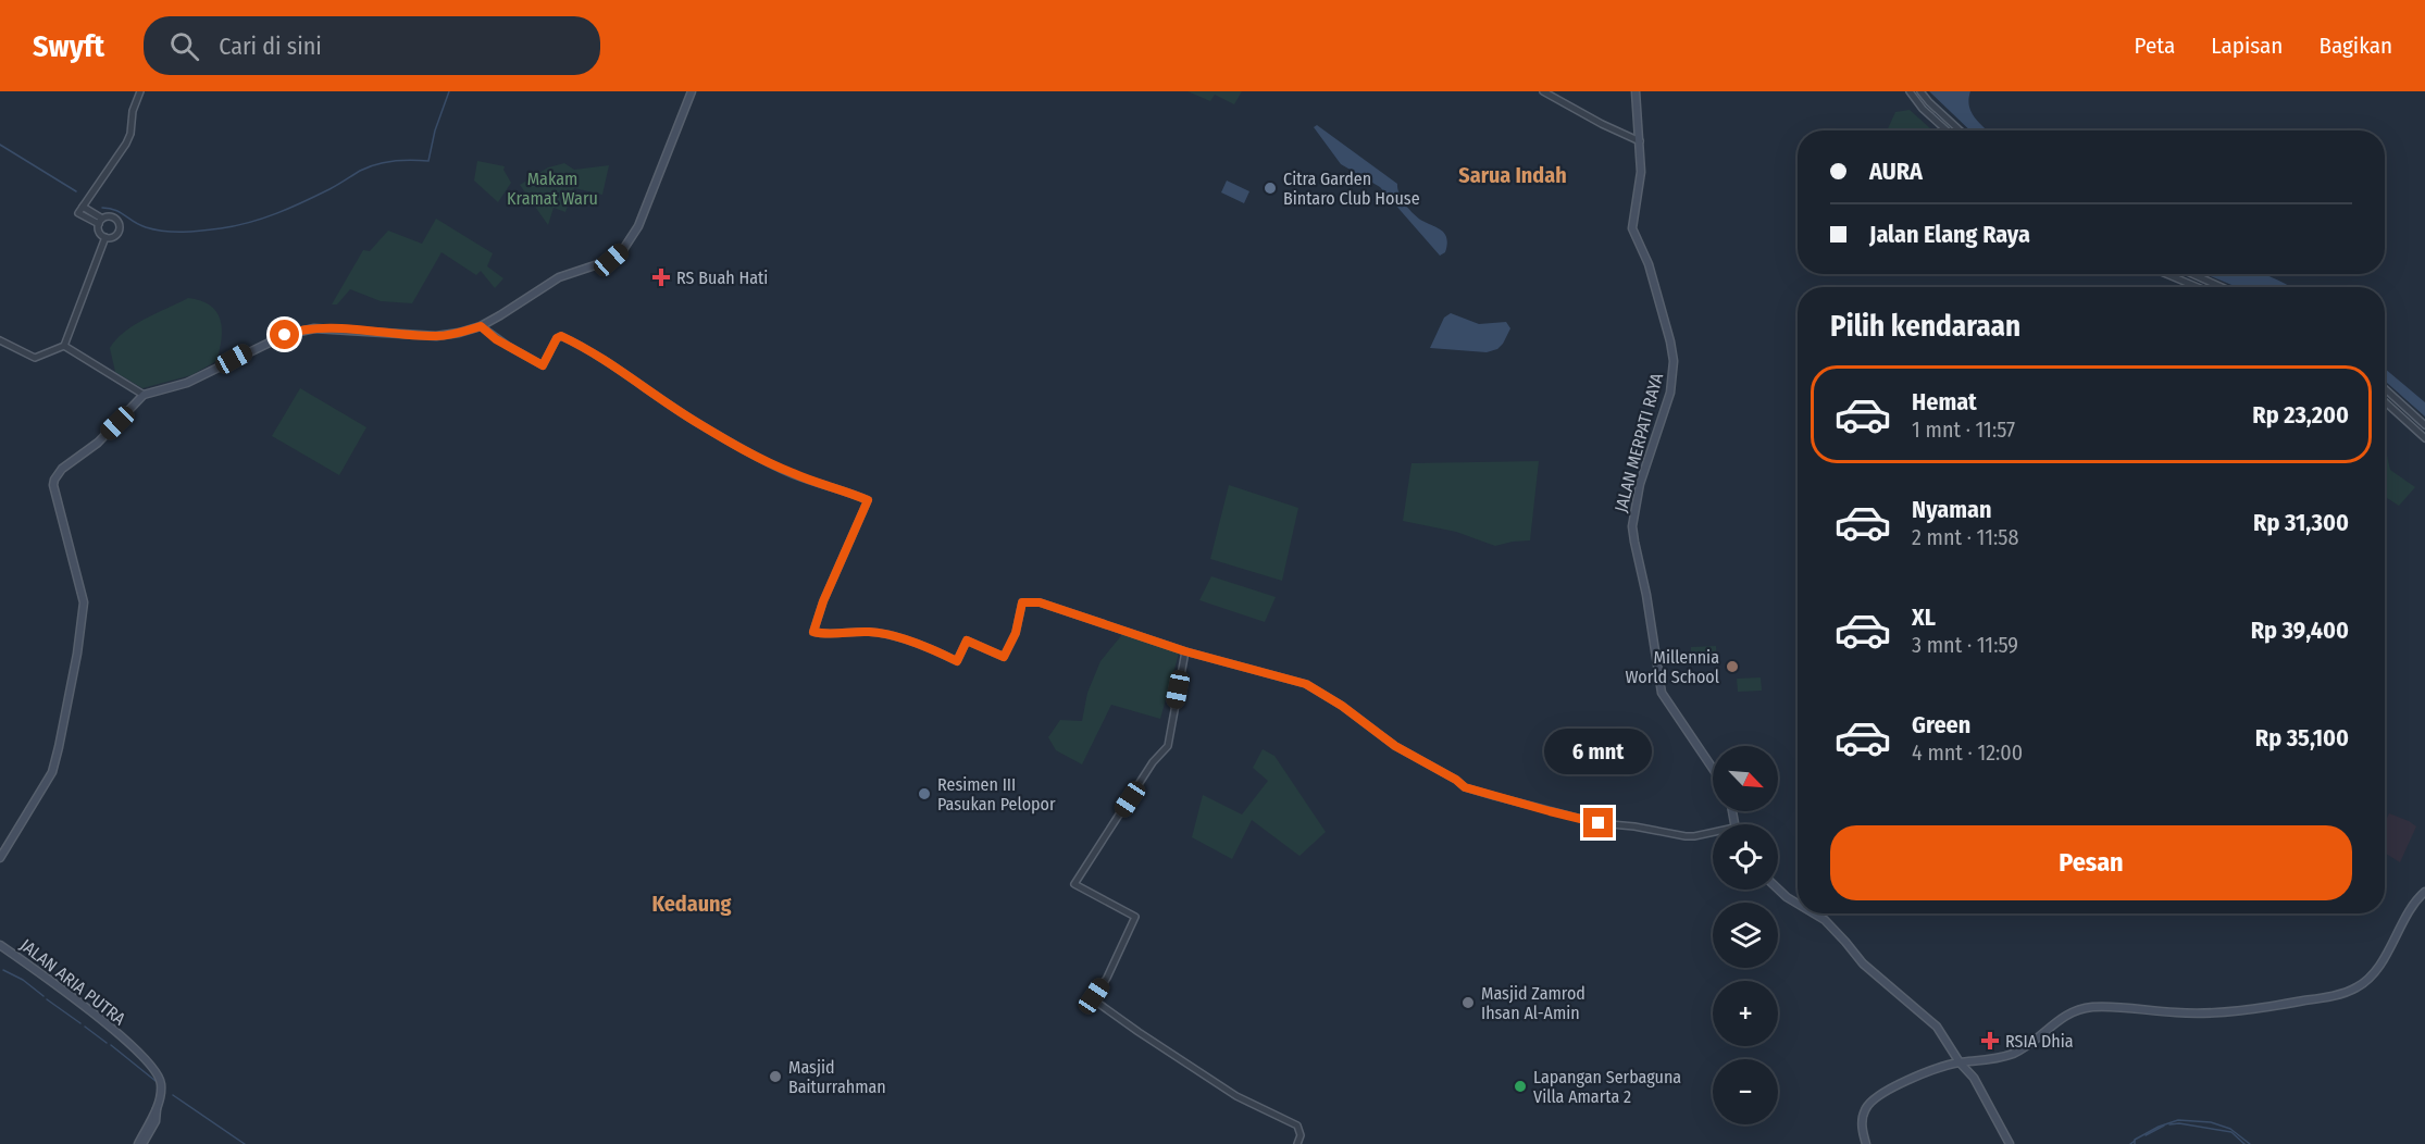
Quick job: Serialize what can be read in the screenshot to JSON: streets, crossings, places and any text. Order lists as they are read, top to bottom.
{
  "streets": {
    "main road": ["JALAN MERPATI RAYA", "JALAN ARIA PUTRA"]
  },
  "districts": ["Sarua Indah", "Kedaung"],
  "parks": ["Makam Kramat Waru"],
  "places": {
    "other": [
      "Citra Garden Bintaro Club House",
      "Millennia World School",
      "Resimen III Pasukan Pelopor",
      "Masjid Zamrod Ihsan Al-Amin",
      "Masjid Baiturrahman",
      "Lapangan Serbaguna Villa Amarta 2"
    ],
    "health": ["RS Buah Hati", "RSIA Dhia"]
  },
  "north": "bottom right",
  "page": {
    "header": "Swyft",
    "search": "Cari di sini",
    "nav": ["Peta", "Lapisan", "Bagikan"],
    "banner": ["AURA", "Jalan Elang Raya"],
    "heading": "Pilih kendaraan",
    "list": [
      {
        "name": "Hemat",
        "note": "1 mnt · 11:57",
        "value": "Rp 23,200"
      },
      {
        "name": "Nyaman",
        "note": "2 mnt · 11:58",
        "value": "Rp 31,300"
      },
      {
        "name": "XL",
        "note": "3 mnt · 11:59",
        "value": "Rp 39,400"
      },
      {
        "name": "Green",
        "note": "4 mnt · 12:00",
        "value": "Rp 35,100"
      }
    ],
    "bubble": "6 mnt",
    "map_buttons": ["+", "−"],
    "buttons": "Pesan"
  }
}
